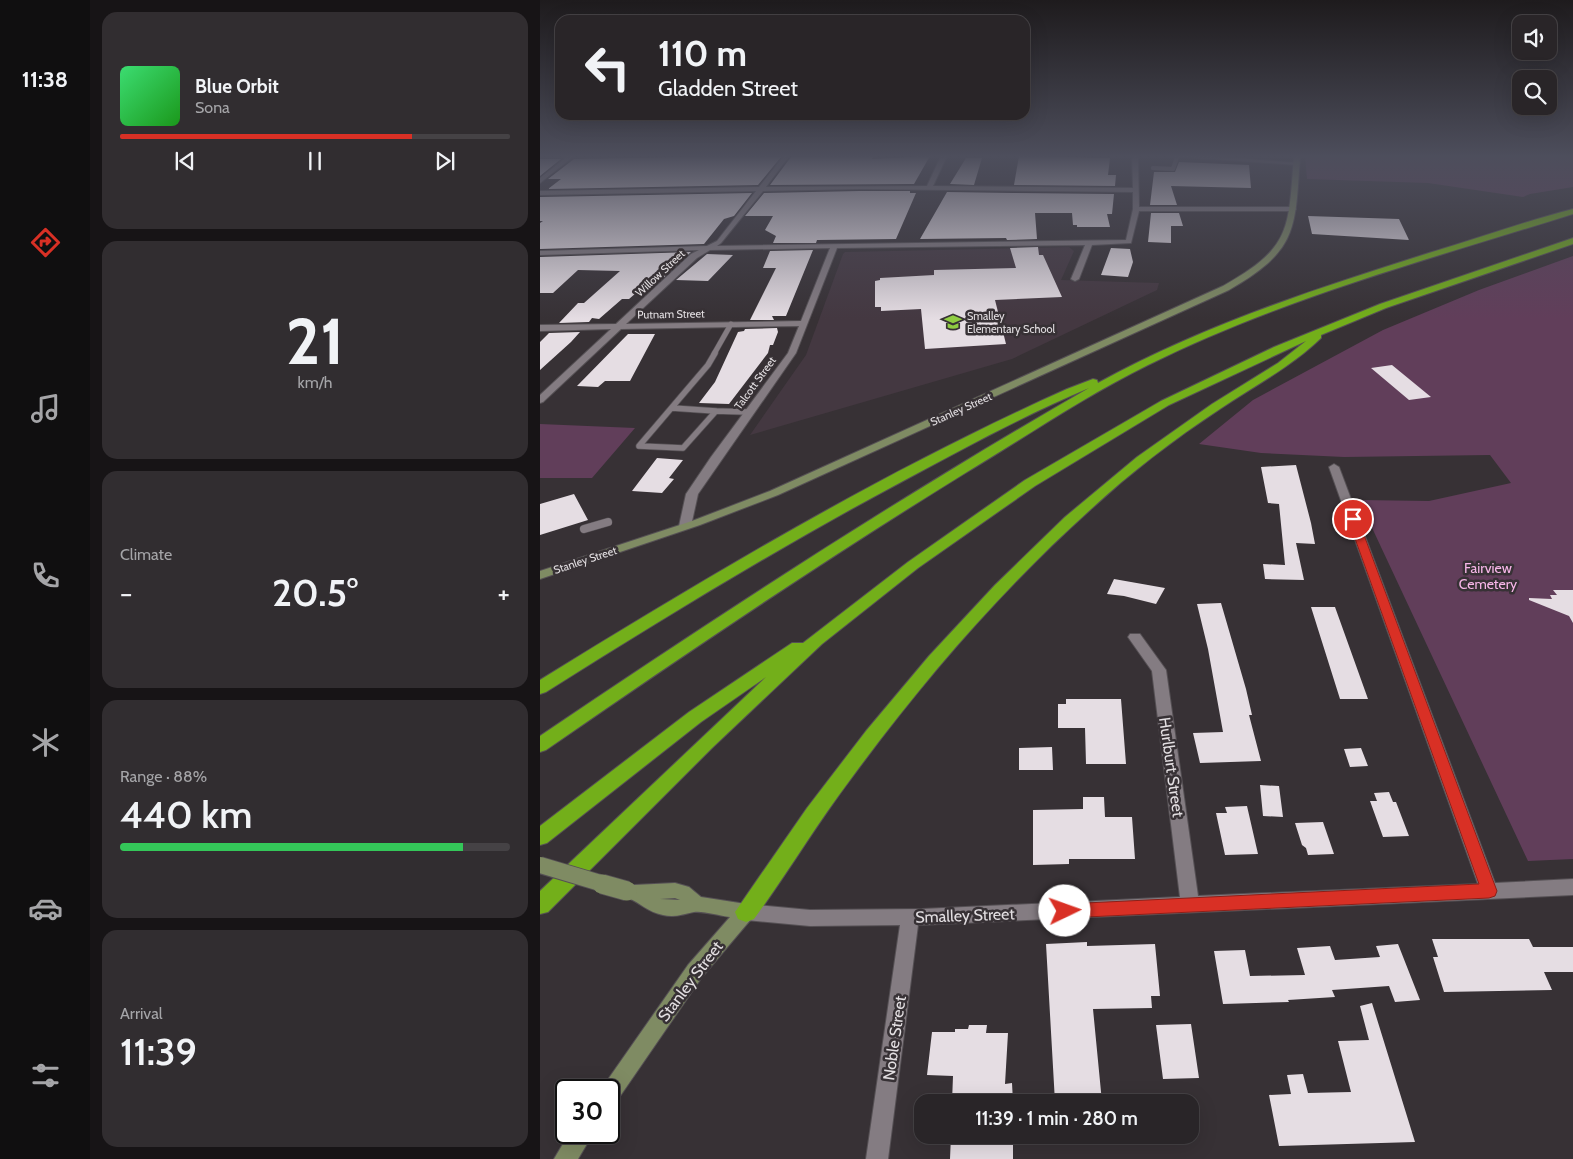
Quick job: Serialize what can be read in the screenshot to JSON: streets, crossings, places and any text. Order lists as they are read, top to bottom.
{
  "streets": {
    "main road": ["Stanley Street"],
    "street": [
      "Willow Street",
      "Putnam Street",
      "Talcott Street",
      "Hurlburt Street",
      "Smalley Street",
      "Noble Street"
    ]
  },
  "crossings": [
    ["Willow Street", "Putnam Street"],
    ["Putnam Street", "Talcott Street"],
    ["Talcott Street", "Stanley Street"],
    ["Stanley Street", "Smalley Street"],
    ["Hurlburt Street", "Smalley Street"],
    ["Smalley Street", "Noble Street"]
  ],
  "parks": ["Fairview Cemetery"],
  "places": {
    "school or university": ["Smalley Elementary School"]
  },
  "page": {
    "tabs": "11:38",
    "turn": ["110 m", "Gladden Street"],
    "song": ["Blue Orbit", "Sona"],
    "tile": [
      ["21", "km/h"],
      "Climate",
      ["Range · 88%", "440 km"],
      ["Arrival", "11:39"]
    ],
    "heat": ["−", "20.5°", "+"],
    "limit": "30",
    "trip": "11:39 · 1 min · 280 m"
  }
}
